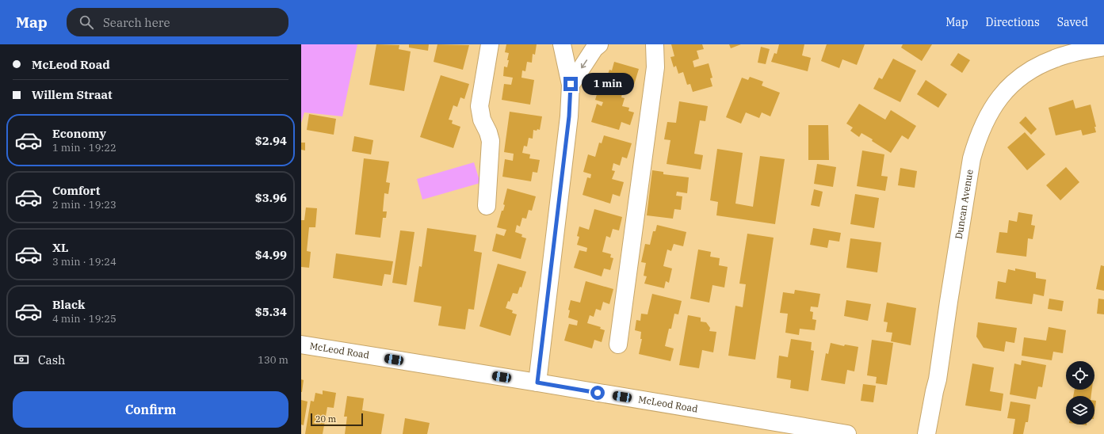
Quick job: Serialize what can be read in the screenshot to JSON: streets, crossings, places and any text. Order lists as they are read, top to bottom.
{
  "streets": {
    "street": ["Duncan Avenue", "McLeod Road"]
  },
  "scale_bar": "20 m",
  "page": {
    "header": "Map",
    "search": "Search here",
    "nav": ["Map", "Directions", "Saved"],
    "banner": ["McLeod Road", "Willem Straat"],
    "bubble": "1 min",
    "list": [
      {
        "name": "Economy",
        "note": "1 min · 19:22",
        "value": "$2.94"
      },
      {
        "name": "Comfort",
        "note": "2 min · 19:23",
        "value": "$3.96"
      },
      {
        "name": "XL",
        "note": "3 min · 19:24",
        "value": "$4.99"
      },
      {
        "name": "Black",
        "note": "4 min · 19:25",
        "value": "$5.34"
      }
    ],
    "pay": ["Cash", "130 m"],
    "buttons": "Confirm",
    "scale": "20 m"
  }
}
